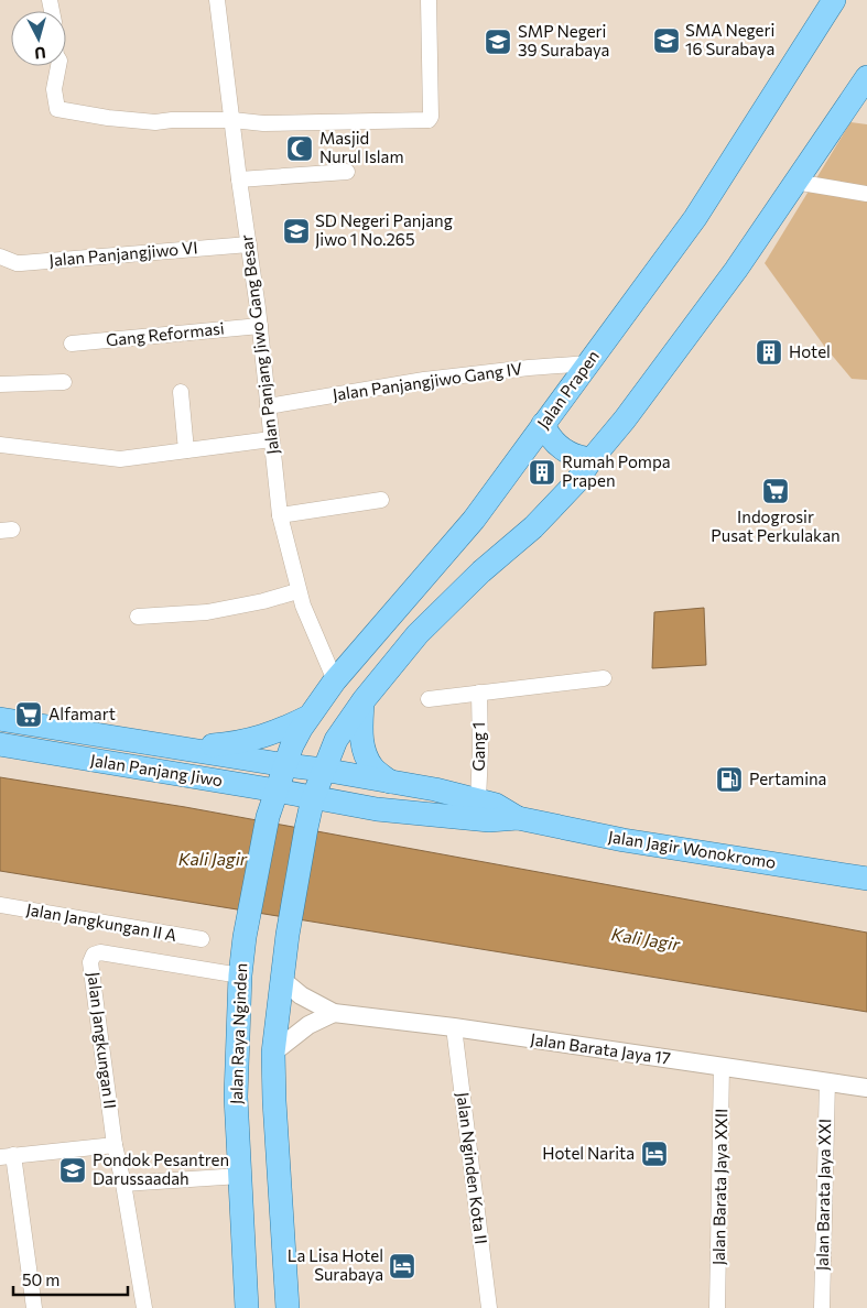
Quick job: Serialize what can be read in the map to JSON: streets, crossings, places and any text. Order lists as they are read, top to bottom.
{
  "streets": {
    "main road": [
      "Jalan Prapen",
      "Jalan Panjang Jiwo",
      "Jalan Jagir Wonokromo",
      "Jalan Raya Nginden"
    ],
    "street": [
      "Jalan Panjangjiwo VI",
      "Gang Reformasi",
      "Jalan Panjang Jiwo Gang Besar",
      "Jalan Panjangjiwo Gang IV",
      "Gang 1",
      "Jalan Jangkungan II A",
      "Jalan Jangkungan II",
      "Jalan Barata Jaya 17",
      "Jalan Nginden Kota II",
      "Jalan Barata Jaya XXII",
      "Jalan Barata Jaya XXI"
    ]
  },
  "crossings": [
    ["Jalan Panjangjiwo VI", "Jalan Panjang Jiwo Gang Besar"],
    ["Gang Reformasi", "Jalan Panjang Jiwo Gang Besar"],
    ["Jalan Panjang Jiwo Gang Besar", "Jalan Panjangjiwo Gang IV"],
    ["Jalan Panjang Jiwo Gang Besar", "Jalan Prapen"],
    ["Jalan Panjangjiwo Gang IV", "Jalan Prapen"],
    ["Jalan Prapen", "Jalan Panjang Jiwo"],
    ["Jalan Prapen", "Jalan Jagir Wonokromo"],
    ["Jalan Prapen", "Jalan Raya Nginden"],
    ["Gang 1", "Jalan Jagir Wonokromo"],
    ["Jalan Panjang Jiwo", "Jalan Jagir Wonokromo"],
    ["Jalan Panjang Jiwo", "Jalan Raya Nginden"],
    ["Jalan Jagir Wonokromo", "Jalan Raya Nginden"],
    ["Jalan Raya Nginden", "Jalan Jangkungan II"],
    ["Jalan Barata Jaya 17", "Jalan Nginden Kota II"],
    ["Jalan Barata Jaya 17", "Jalan Barata Jaya XXII"],
    ["Jalan Barata Jaya 17", "Jalan Barata Jaya XXI"]
  ],
  "water": ["Kali Jagir"],
  "places": {
    "school or university": [
      "SMA Negeri 16 Surabaya",
      "SMP Negeri 39 Surabaya",
      "SD Negeri Panjang Jiwo 1 No.265",
      "Pondok Pesantren Darussaadah"
    ],
    "mosque": ["Masjid Nurul Islam"],
    "building": ["Hotel", "Rumah Pompa Prapen"],
    "supermarket": ["Indogrosir Pusat Perkulakan", "Alfamart"],
    "fuel station": ["Pertamina"],
    "hotel": ["Hotel Narita", "La Lisa Hotel Surabaya"]
  },
  "scale_bar": "50 m",
  "north": "bottom"
}
